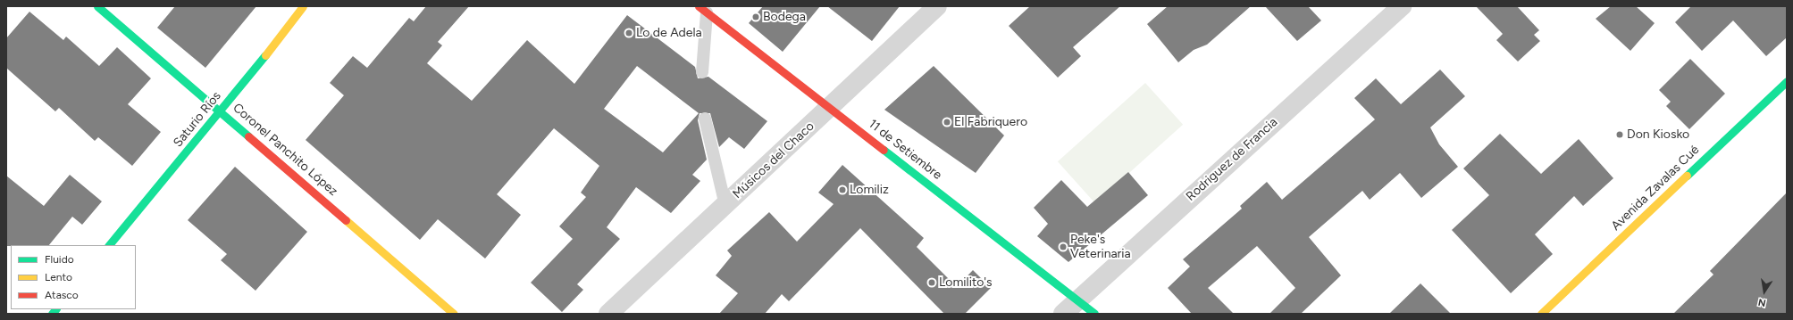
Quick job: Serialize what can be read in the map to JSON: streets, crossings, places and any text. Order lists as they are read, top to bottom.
{
  "streets": {
    "main road": [
      "Saturio Ríos",
      "Coronel Panchito López",
      "11 de Setiembre",
      "Avenida Zavalas Cué"
    ],
    "street": ["Rodriguez de Francia", "Músicos del Chaco"]
  },
  "crossings": [
    ["Saturio Ríos", "Coronel Panchito López"],
    ["11 de Setiembre", "Rodriguez de Francia"],
    ["11 de Setiembre", "Músicos del Chaco"]
  ],
  "places": [
    "Bodega",
    "Lo de Adela",
    "El Fabriquero",
    "Don Kiosko",
    "Lomiliz",
    "Peke's Veterinaria",
    "Lomilito's"
  ],
  "legend": ["Fluido", "Lento", "Atasco"],
  "north": "bottom"
}
